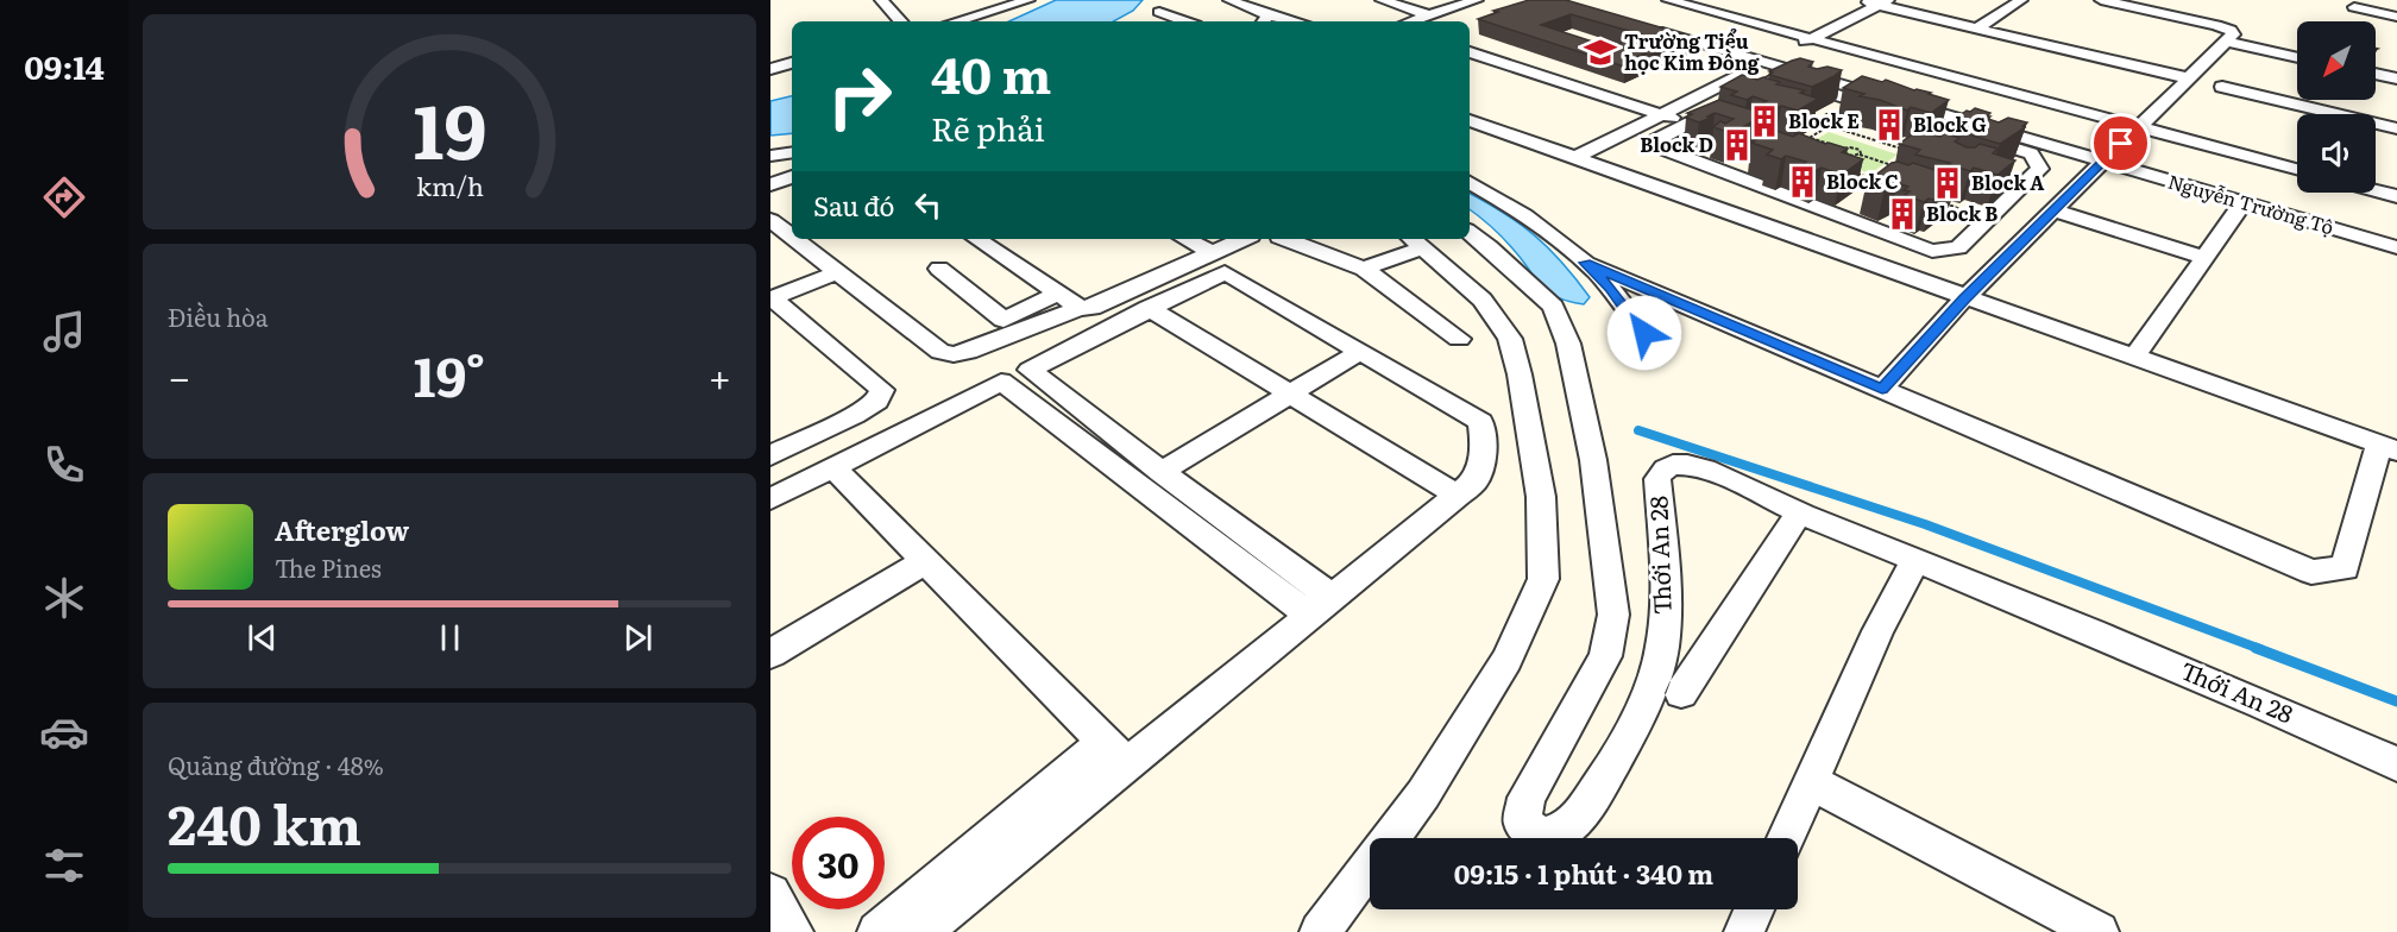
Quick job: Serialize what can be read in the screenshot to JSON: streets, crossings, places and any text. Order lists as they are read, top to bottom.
{
  "streets": {
    "street": ["Nguyễn Trường Tộ", "Thới An 28"]
  },
  "places": {
    "school or university": ["Trường Tiểu học Kim Đồng"],
    "building": [
      "Block E",
      "Block G",
      "Block D",
      "Block C",
      "Block A",
      "Block B"
    ]
  },
  "north": "bottom left",
  "page": {
    "tabs": "09:14",
    "turn": ["40 m", "Rẽ phải"],
    "then": "Sau đó",
    "tile": [
      "Điều hòa",
      ["Quãng đường · 48%", "240 km"]
    ],
    "heat": ["−", "19°", "+"],
    "song": ["Afterglow", "The Pines"],
    "limit": "30",
    "trip": "09:15 · 1 phút · 340 m",
    "gauge": ["19", "km/h"]
  }
}
